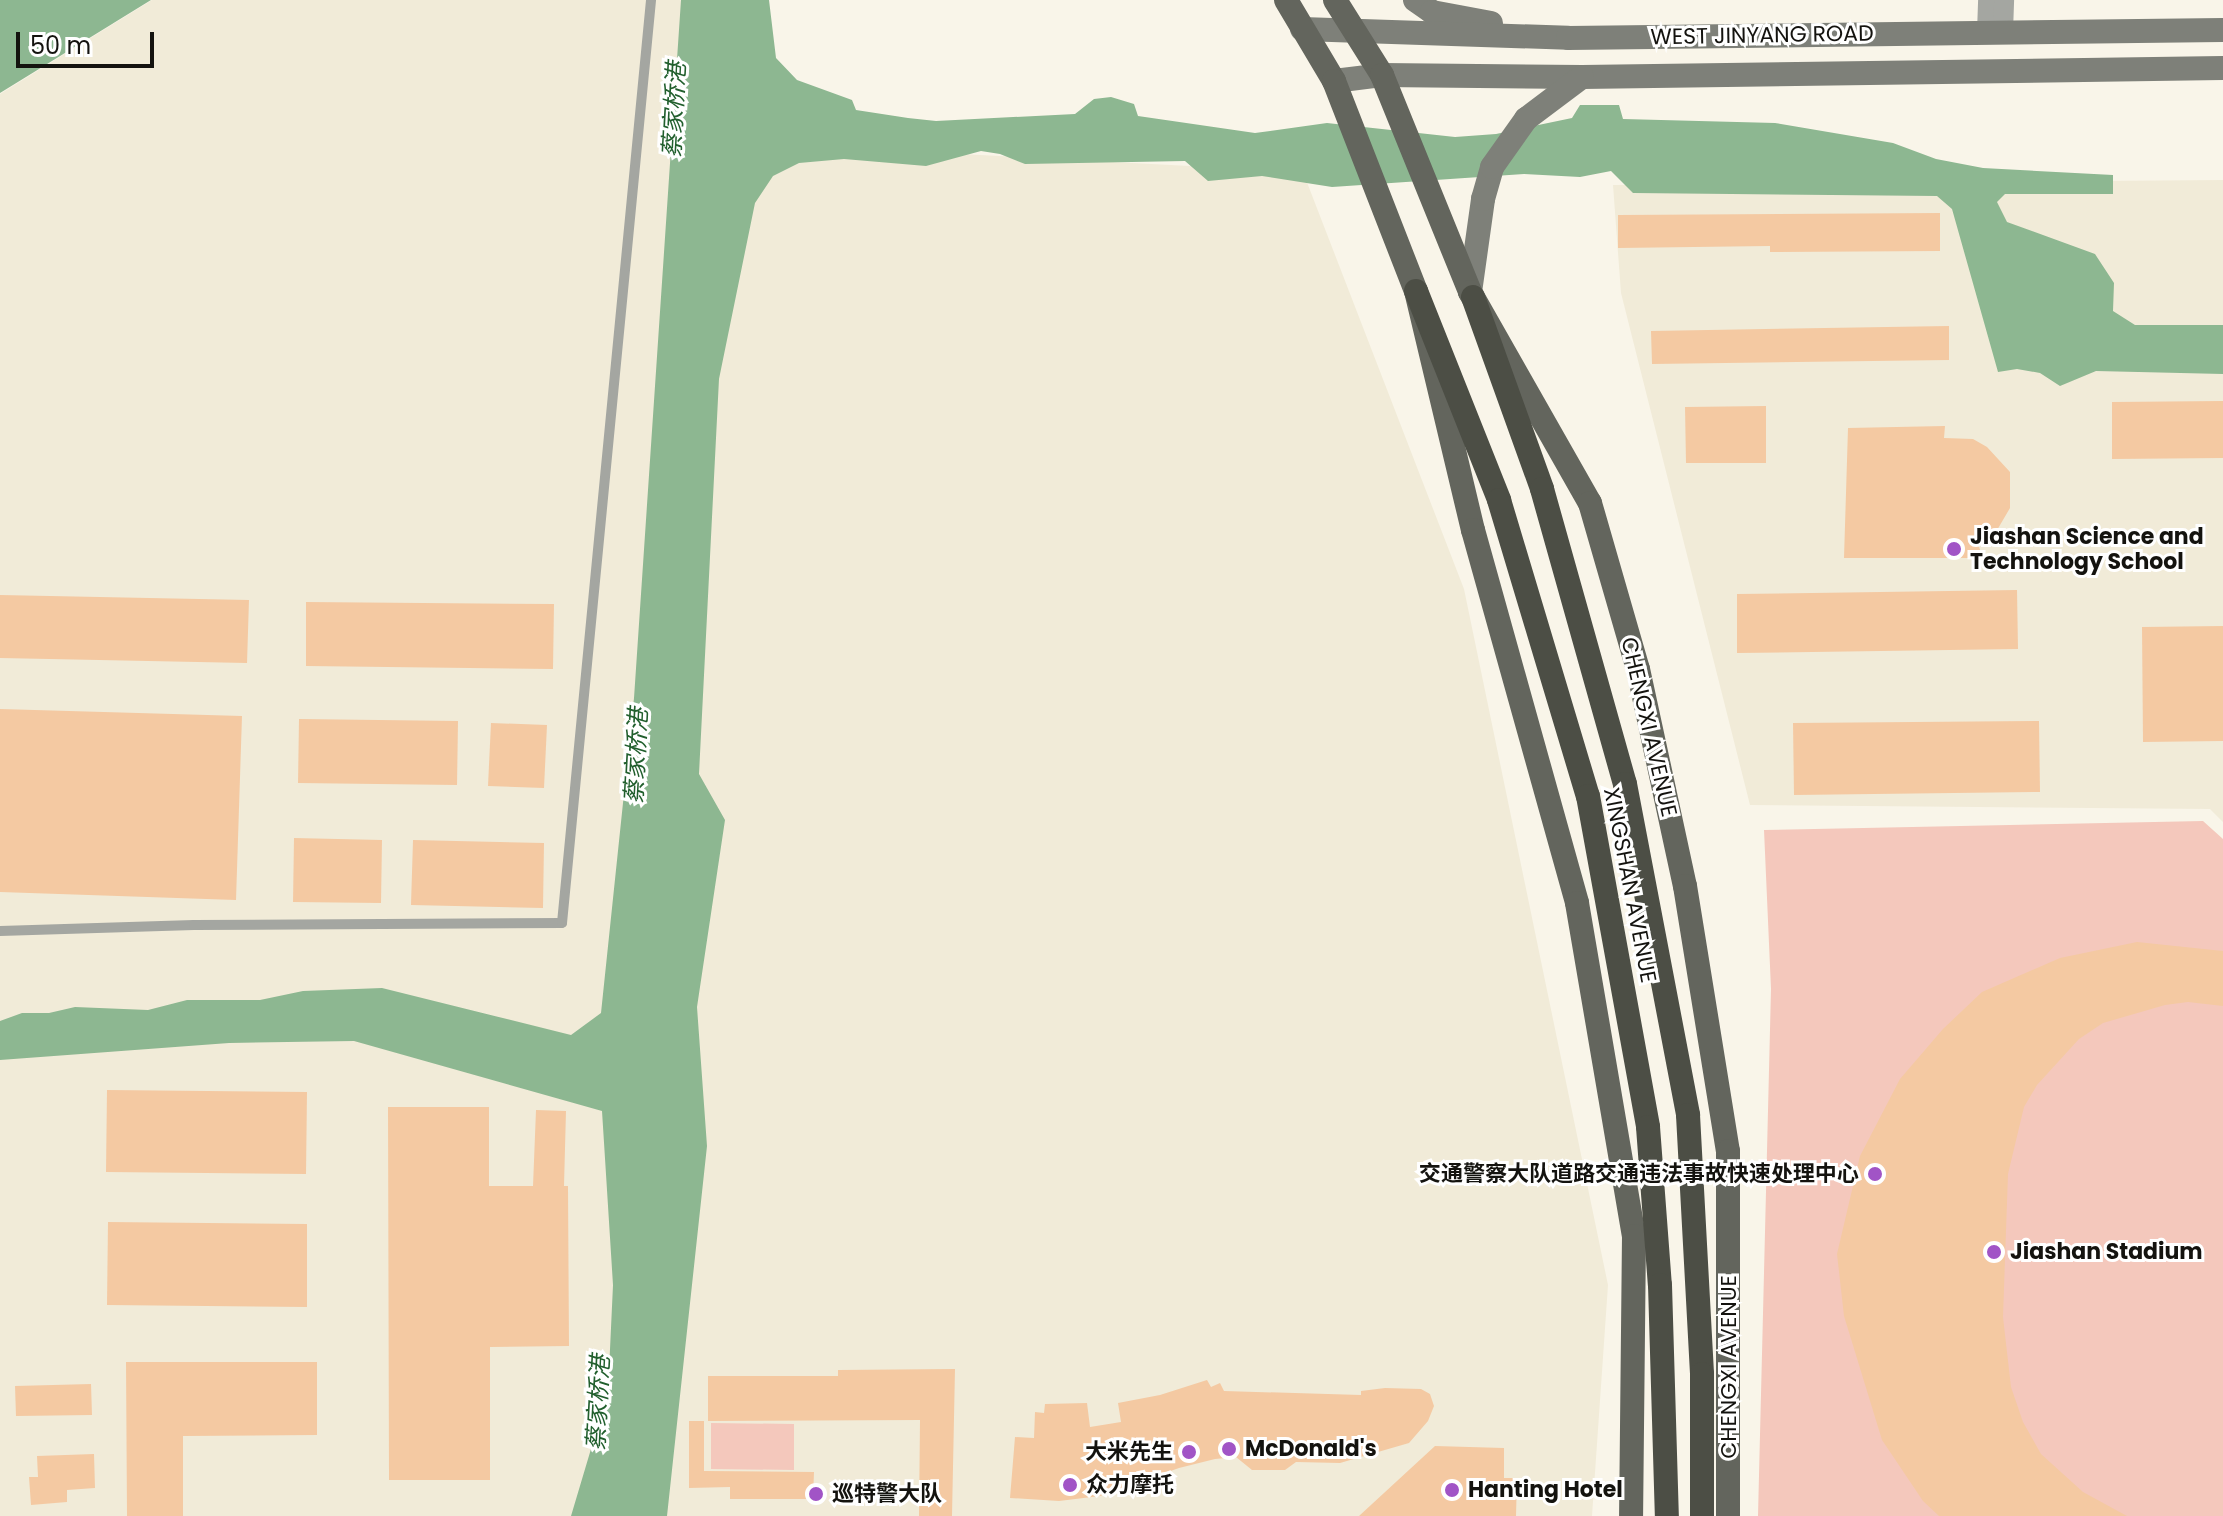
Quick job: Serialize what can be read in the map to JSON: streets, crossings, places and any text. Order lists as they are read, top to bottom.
{
  "streets": {
    "highway": ["XINGSHAN AVENUE"],
    "main road": ["WEST JINYANG ROAD", "CHENGXI AVENUE"]
  },
  "crossings": [
    ["WEST JINYANG ROAD", "CHENGXI AVENUE"],
    ["CHENGXI AVENUE", "XINGSHAN AVENUE"]
  ],
  "water": ["蔡家桥港"],
  "places": [
    "Jiashan Science and Technology School",
    "交通警察大队道路交通违法事故快速处理中心",
    "Jiashan Stadium",
    "McDonald's",
    "大米先生",
    "众力摩托",
    "Hanting Hotel",
    "巡特警大队"
  ],
  "scale_bar": "50 m"
}
